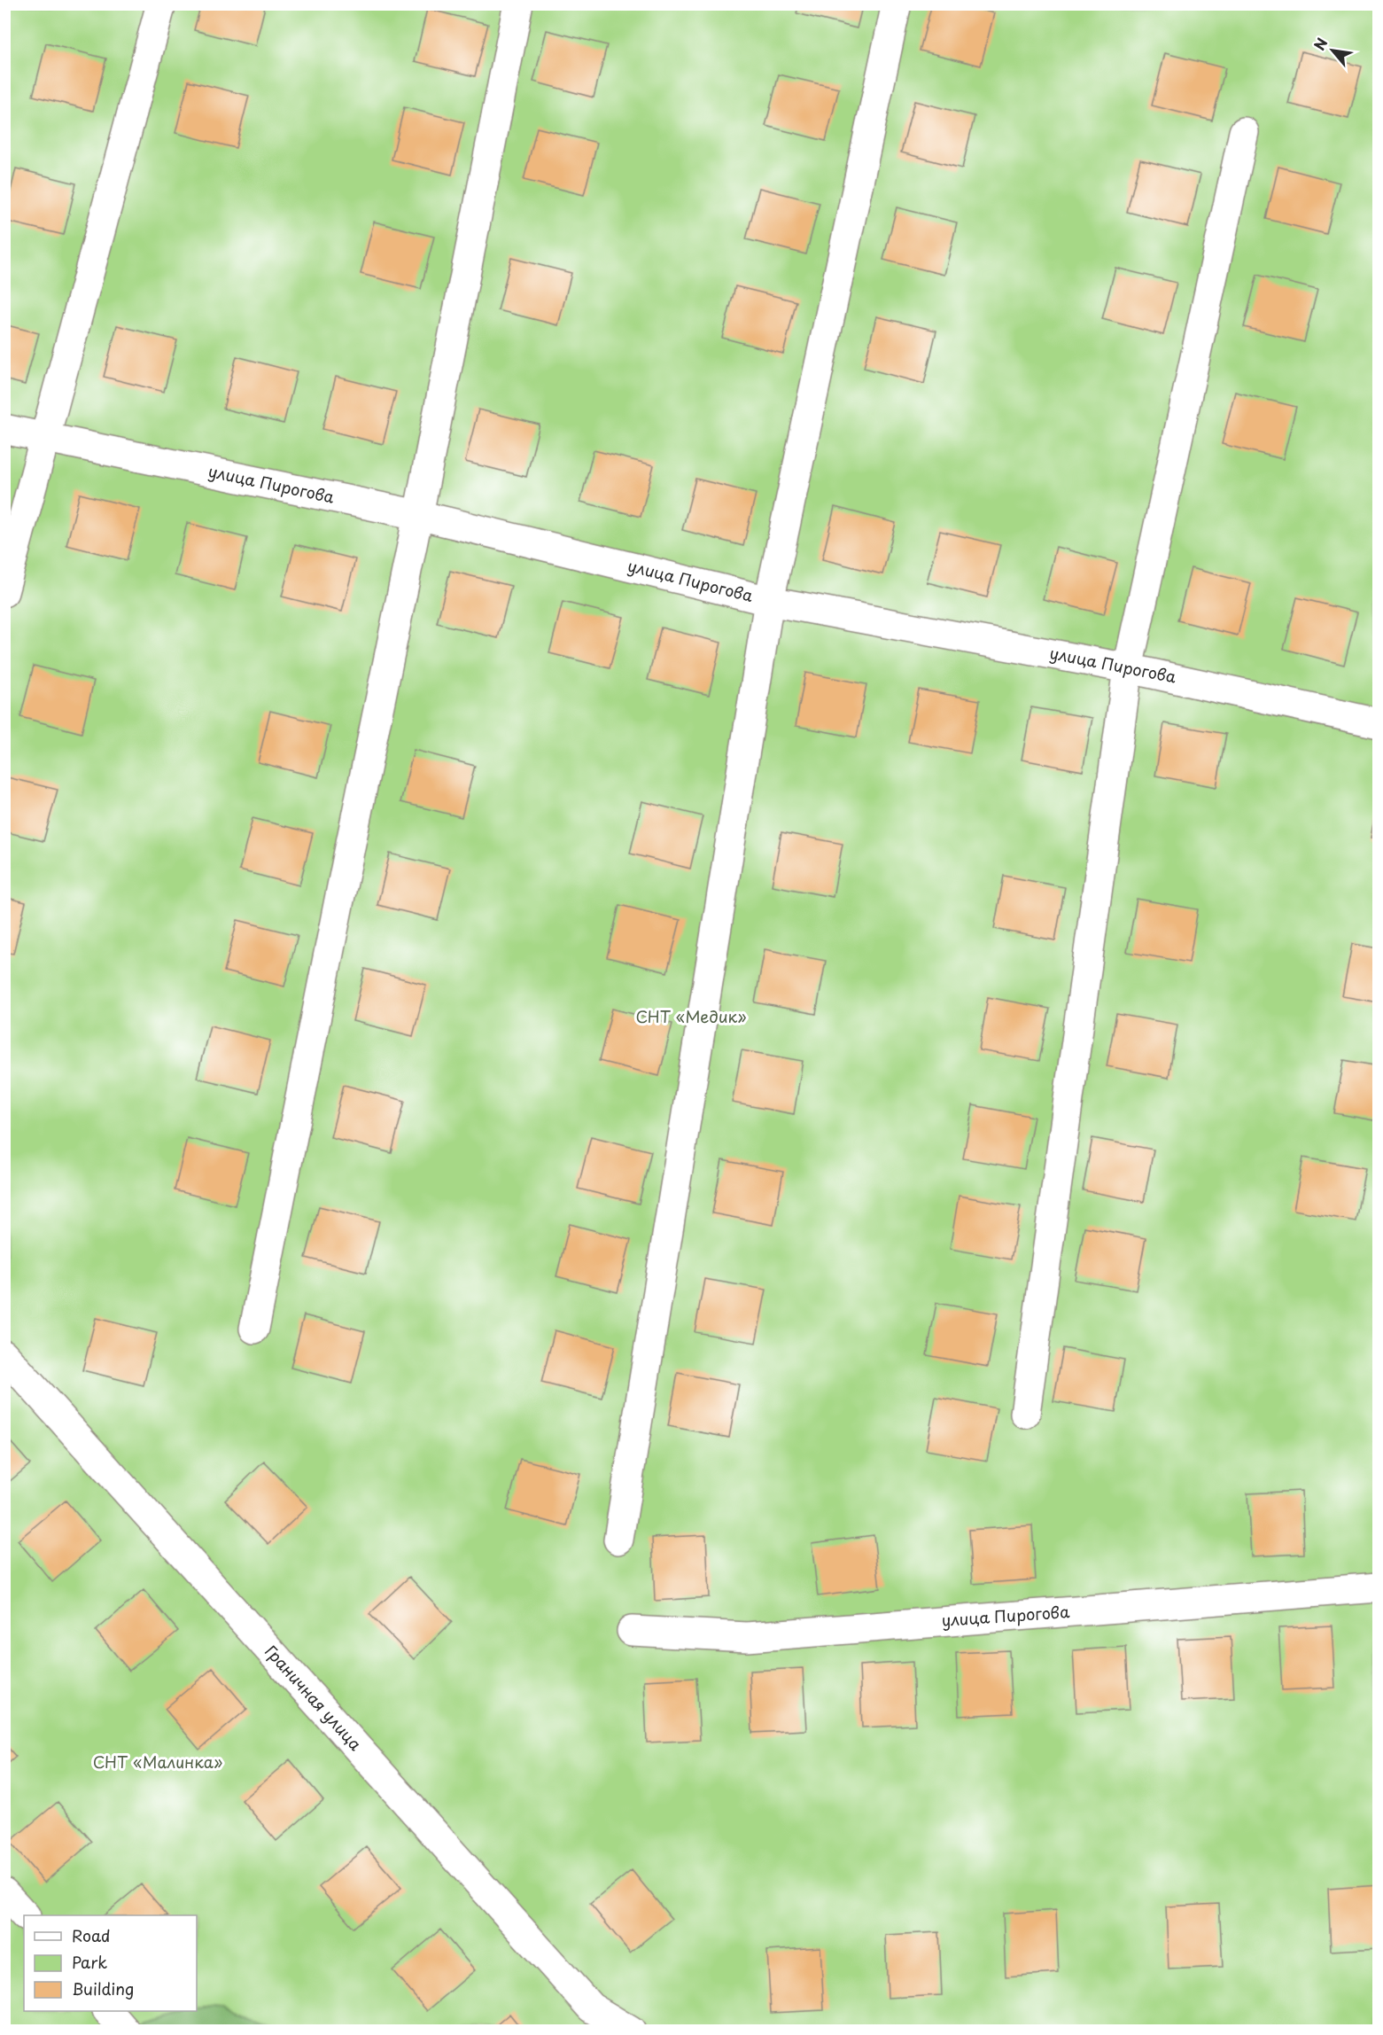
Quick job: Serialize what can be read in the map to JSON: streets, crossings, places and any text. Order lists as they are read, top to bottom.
{
  "streets": {
    "street": ["улица Пирогова", "Граничная улица"]
  },
  "parks": ["СНТ «Медик»", "СНТ «Малинка»"],
  "legend": ["Road", "Park", "Building"],
  "north": "top left"
}
